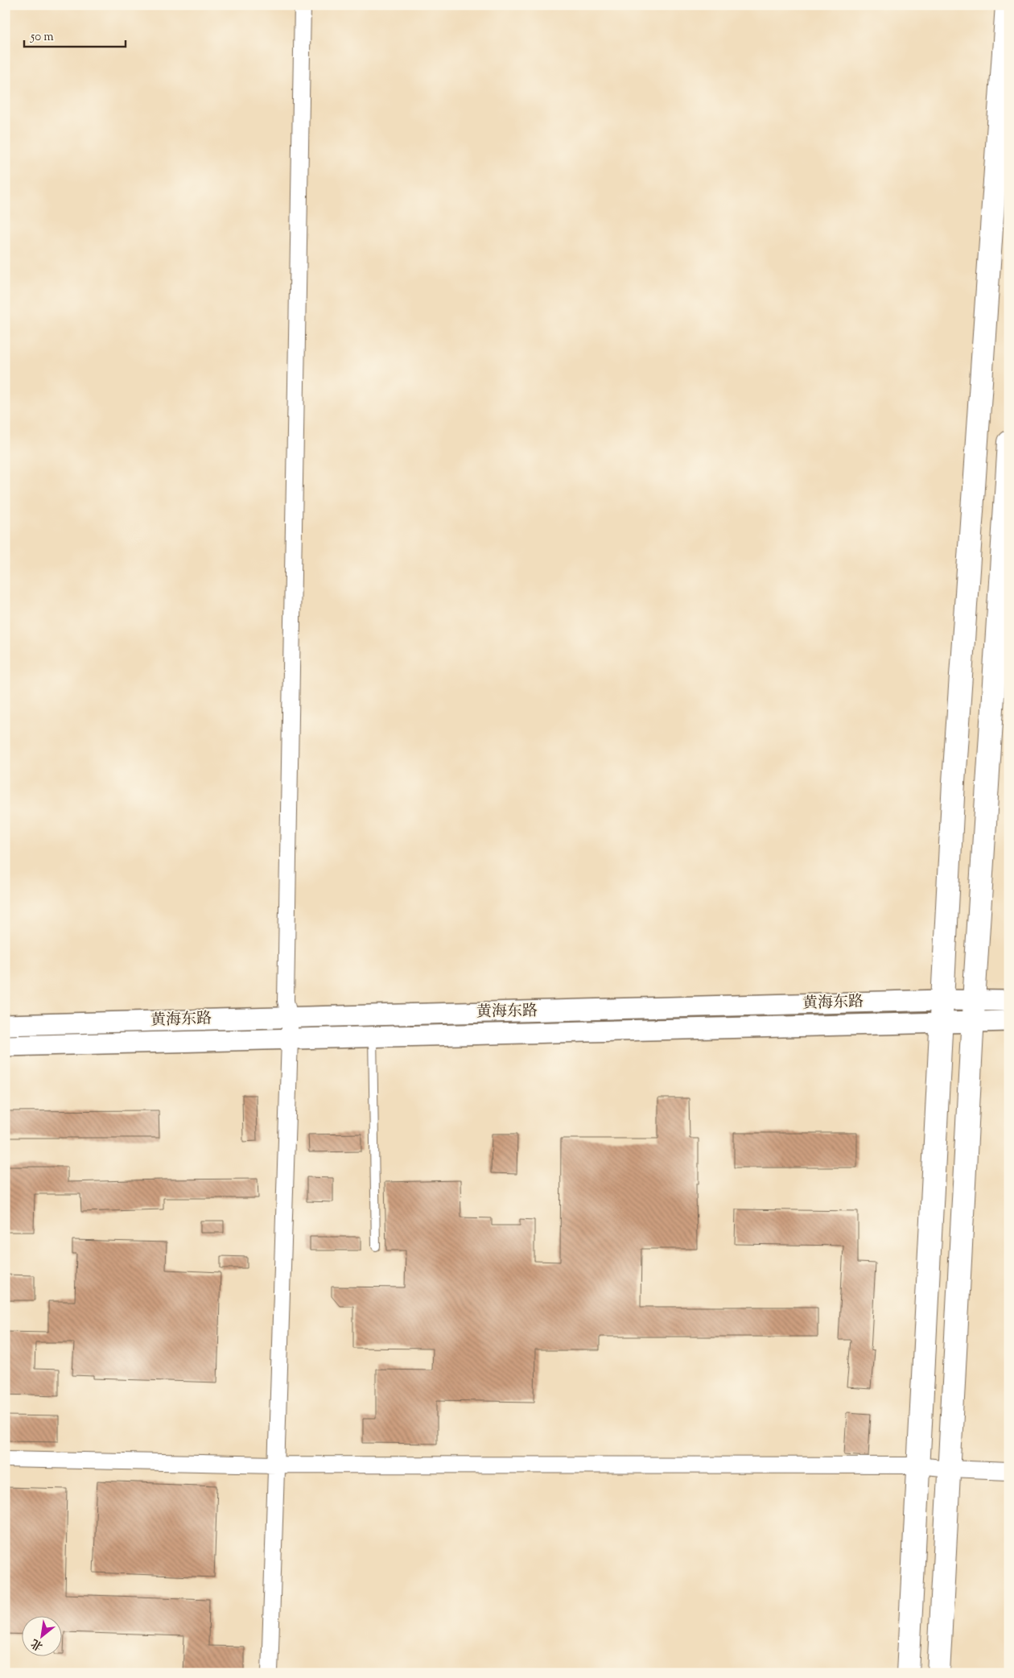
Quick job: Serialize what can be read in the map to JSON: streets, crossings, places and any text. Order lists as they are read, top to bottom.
{
  "streets": {
    "street": ["黄海东路"]
  },
  "scale_bar": "50 m",
  "north": "bottom left"
}
